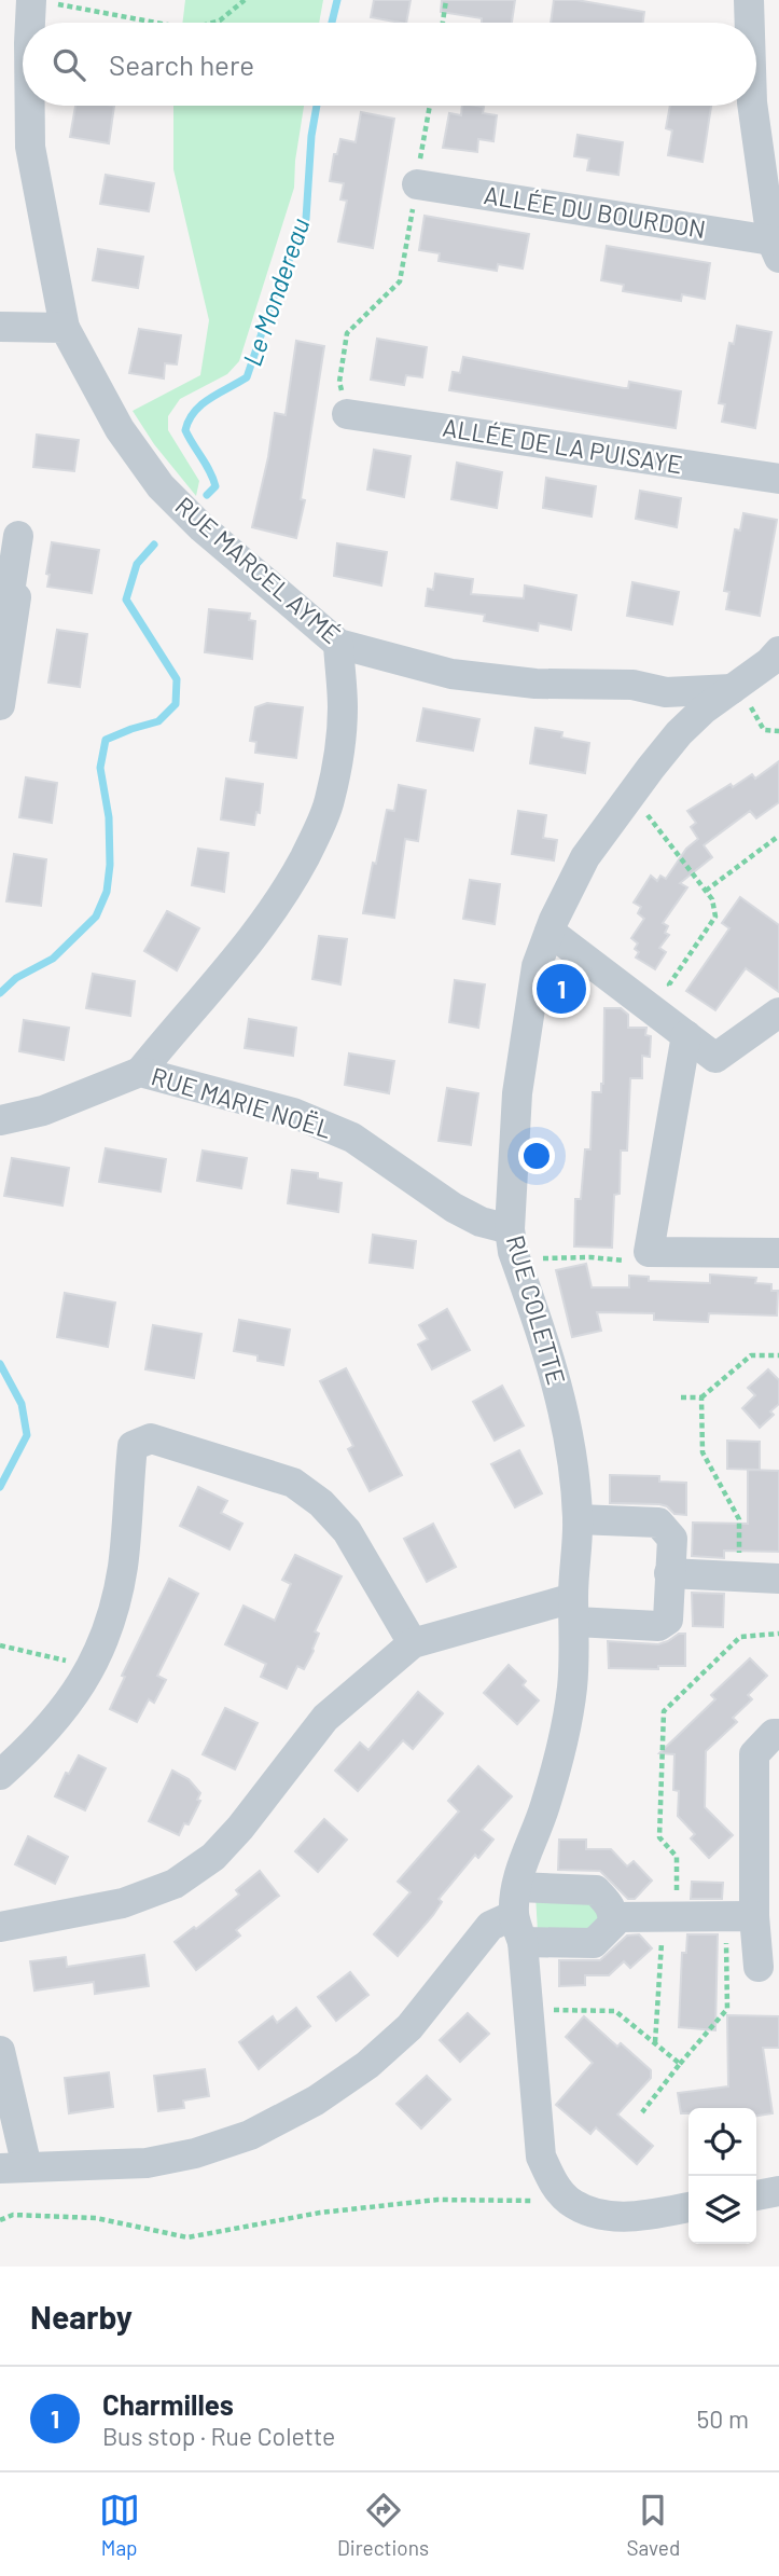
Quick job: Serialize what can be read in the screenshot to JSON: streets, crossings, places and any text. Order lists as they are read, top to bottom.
{
  "streets": {
    "street": [
      "ALLÉE DU BOURDON",
      "ALLÉE DE LA PUISAYE",
      "RUE MARCEL AYMÉ",
      "RUE MARIE NOËL",
      "RUE COLETTE"
    ]
  },
  "crossings": [
    ["RUE MARCEL AYMÉ", "RUE COLETTE"],
    ["RUE MARIE NOËL", "RUE COLETTE"]
  ],
  "water": ["Le Mondereau"],
  "page": {
    "search": "Search here",
    "pins": "1",
    "heading": "Nearby",
    "list": [
      {
        "mark": "1",
        "name": "Charmilles",
        "note": "Bus stop · Rue Colette",
        "value": "50 m"
      }
    ],
    "nav": ["Map", "Directions", "Saved"]
  }
}
